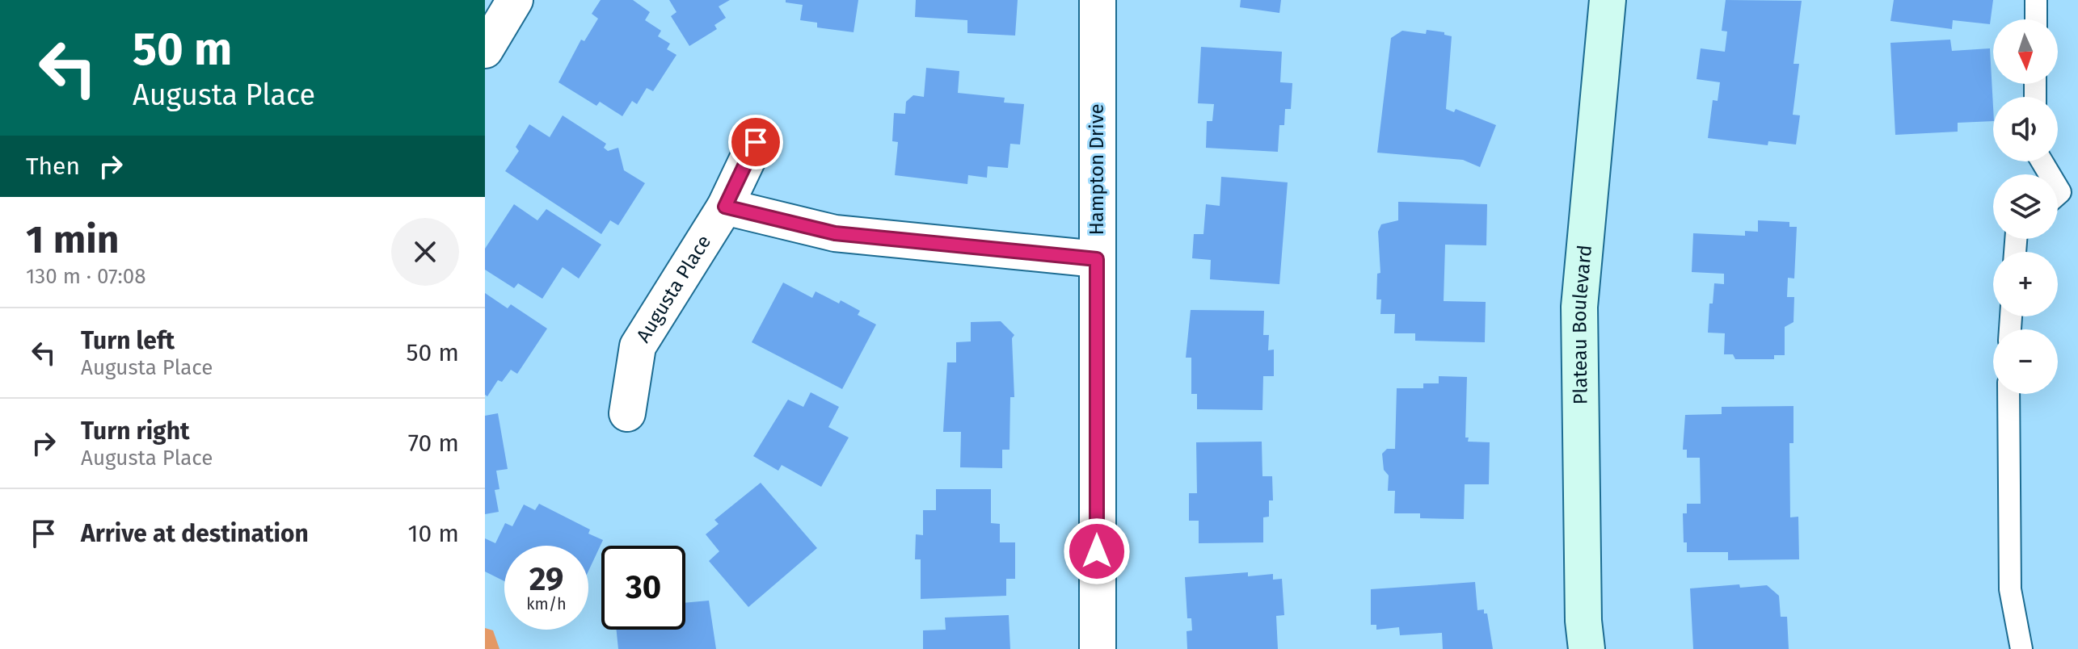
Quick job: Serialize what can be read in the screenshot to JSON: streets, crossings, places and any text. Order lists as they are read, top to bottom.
{
  "streets": {
    "street": ["Hampton Drive", "Augusta Place", "Plateau Boulevard"]
  },
  "north": "bottom",
  "page": {
    "turn": ["50 m", "Augusta Place"],
    "map_buttons": ["+", "−"],
    "then": "Then",
    "heading": ["1 min", "130 m · 07:08"],
    "list": [
      {
        "name": "Turn left",
        "note": "Augusta Place",
        "value": "50 m"
      },
      {
        "name": "Turn right",
        "note": "Augusta Place",
        "value": "70 m"
      },
      {
        "name": "Arrive at destination",
        "value": "10 m"
      }
    ],
    "speed": "29 km/h",
    "limit": "30"
  }
}
